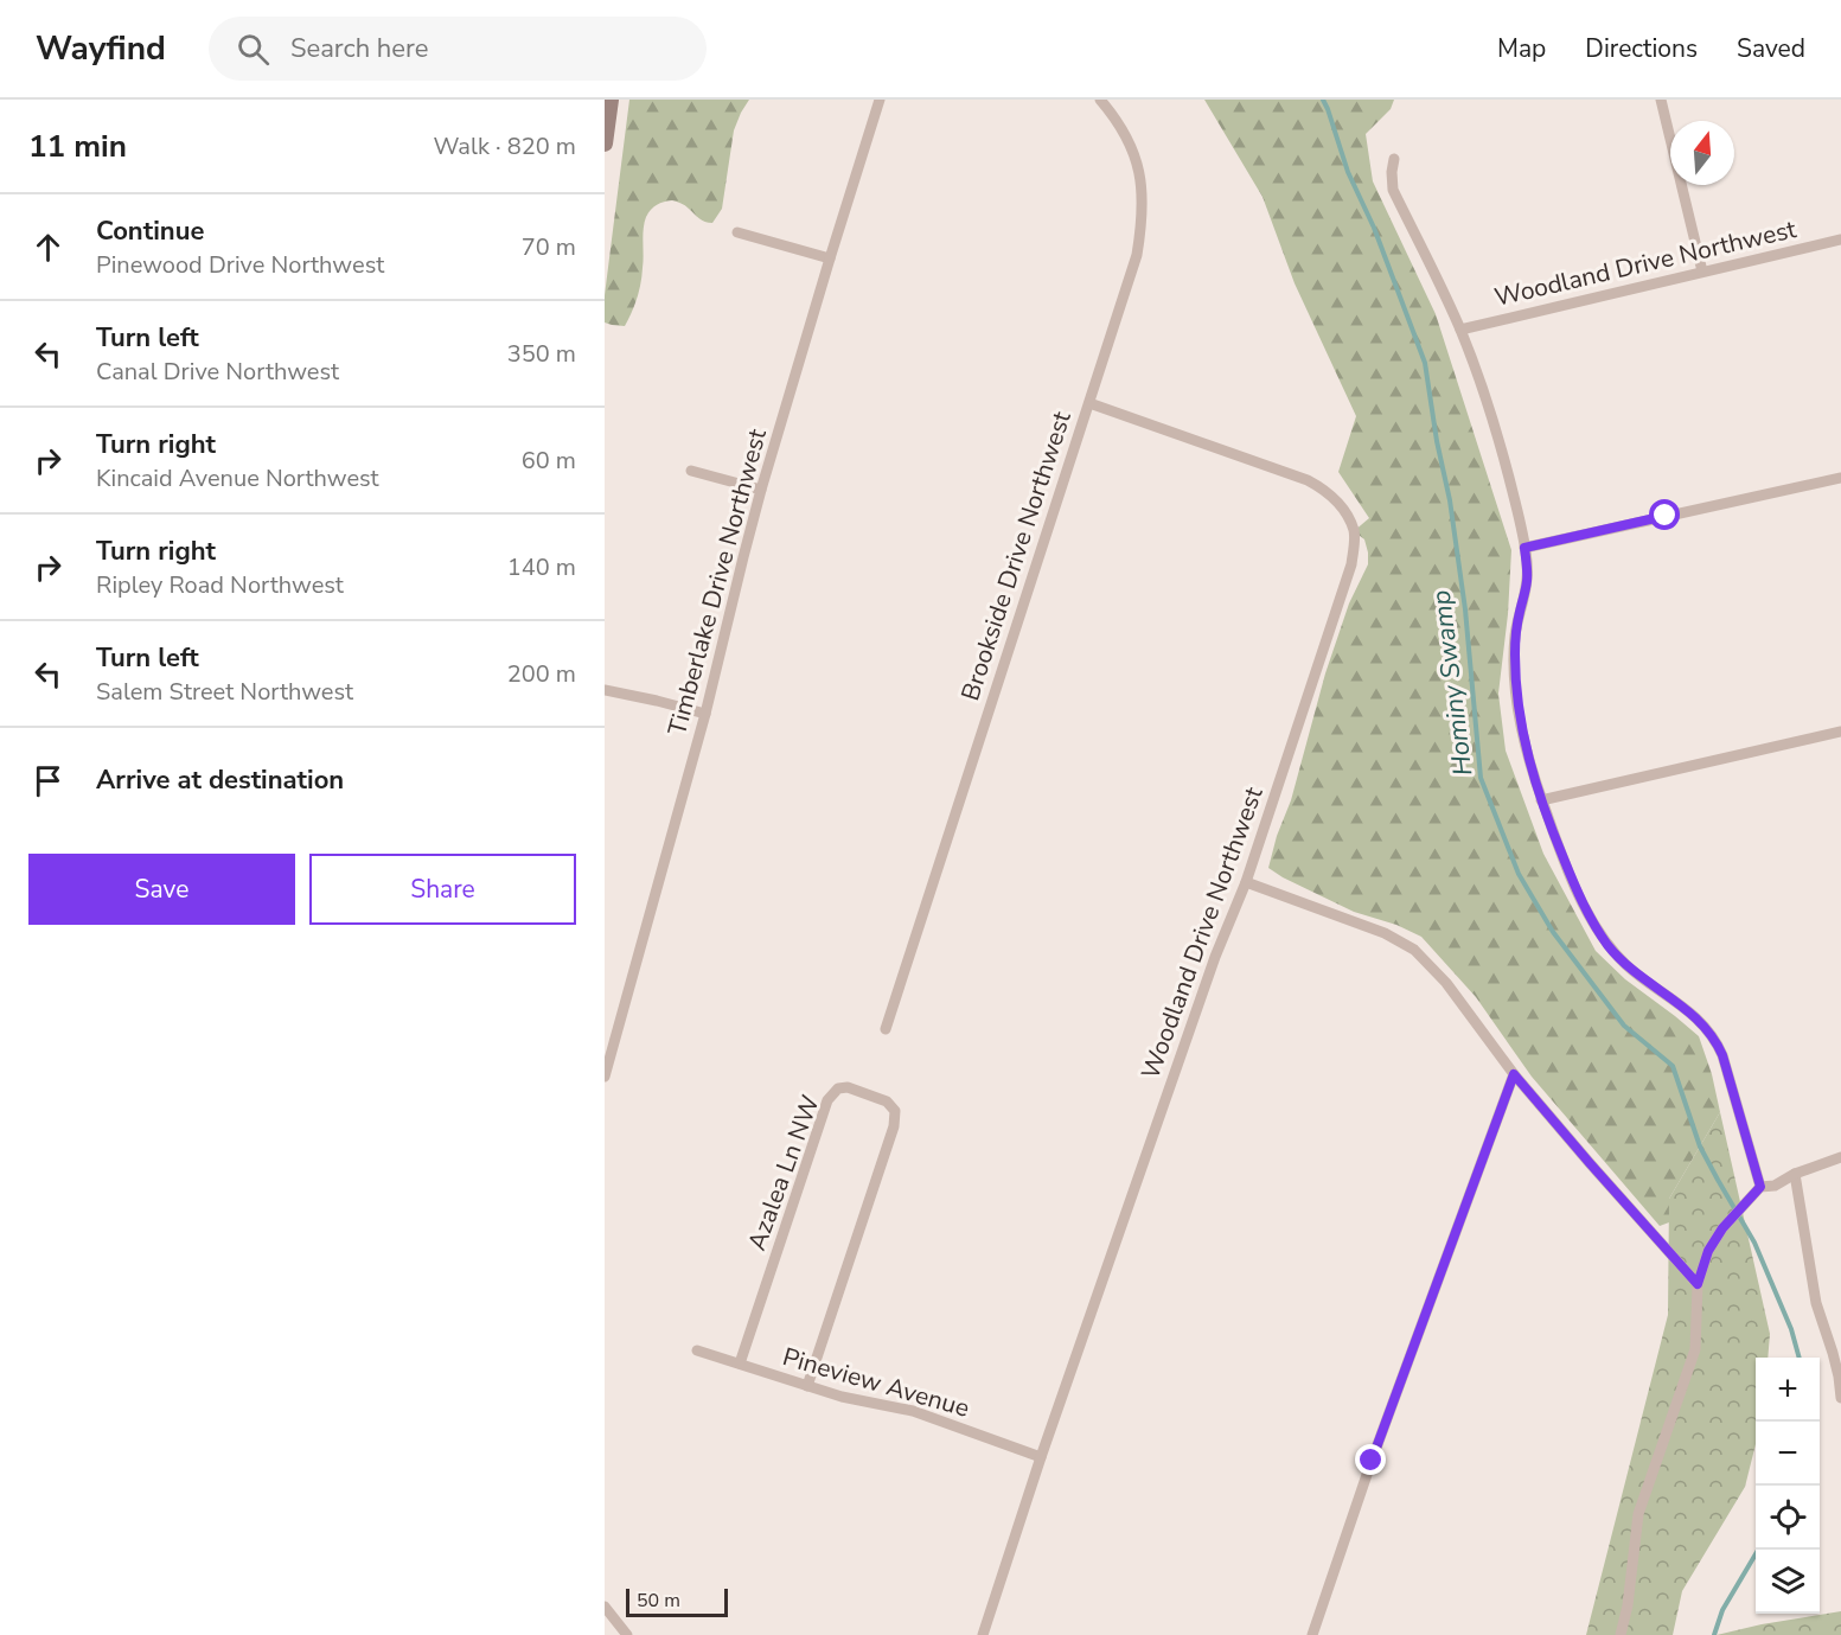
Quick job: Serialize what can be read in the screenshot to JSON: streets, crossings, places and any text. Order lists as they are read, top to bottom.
{
  "streets": {
    "street": [
      "Woodland Drive Northwest",
      "Brookside Drive Northwest",
      "Timberlake Drive Northwest",
      "Azalea Ln NW",
      "Pineview Avenue"
    ]
  },
  "crossings": [
    ["Woodland Drive Northwest", "Brookside Drive Northwest"],
    ["Woodland Drive Northwest", "Pineview Avenue"],
    ["Azalea Ln NW", "Pineview Avenue"]
  ],
  "water": ["Hominy Swamp"],
  "scale_bar": "50 m",
  "north": "top",
  "page": {
    "header": "Wayfind",
    "search": "Search here",
    "nav": ["Map", "Directions", "Saved"],
    "heading": ["11 min", "Walk · 820 m"],
    "list": [
      ["Continue", "Pinewood Drive Northwest", "70 m"],
      ["Turn left", "Canal Drive Northwest", "350 m"],
      ["Turn right", "Kincaid Avenue Northwest", "60 m"],
      ["Turn right", "Ripley Road Northwest", "140 m"],
      ["Turn left", "Salem Street Northwest", "200 m"],
      "Arrive at destination"
    ],
    "buttons": ["Save", "Share"],
    "map_buttons": ["+", "−"],
    "scale": "50 m"
  }
}
